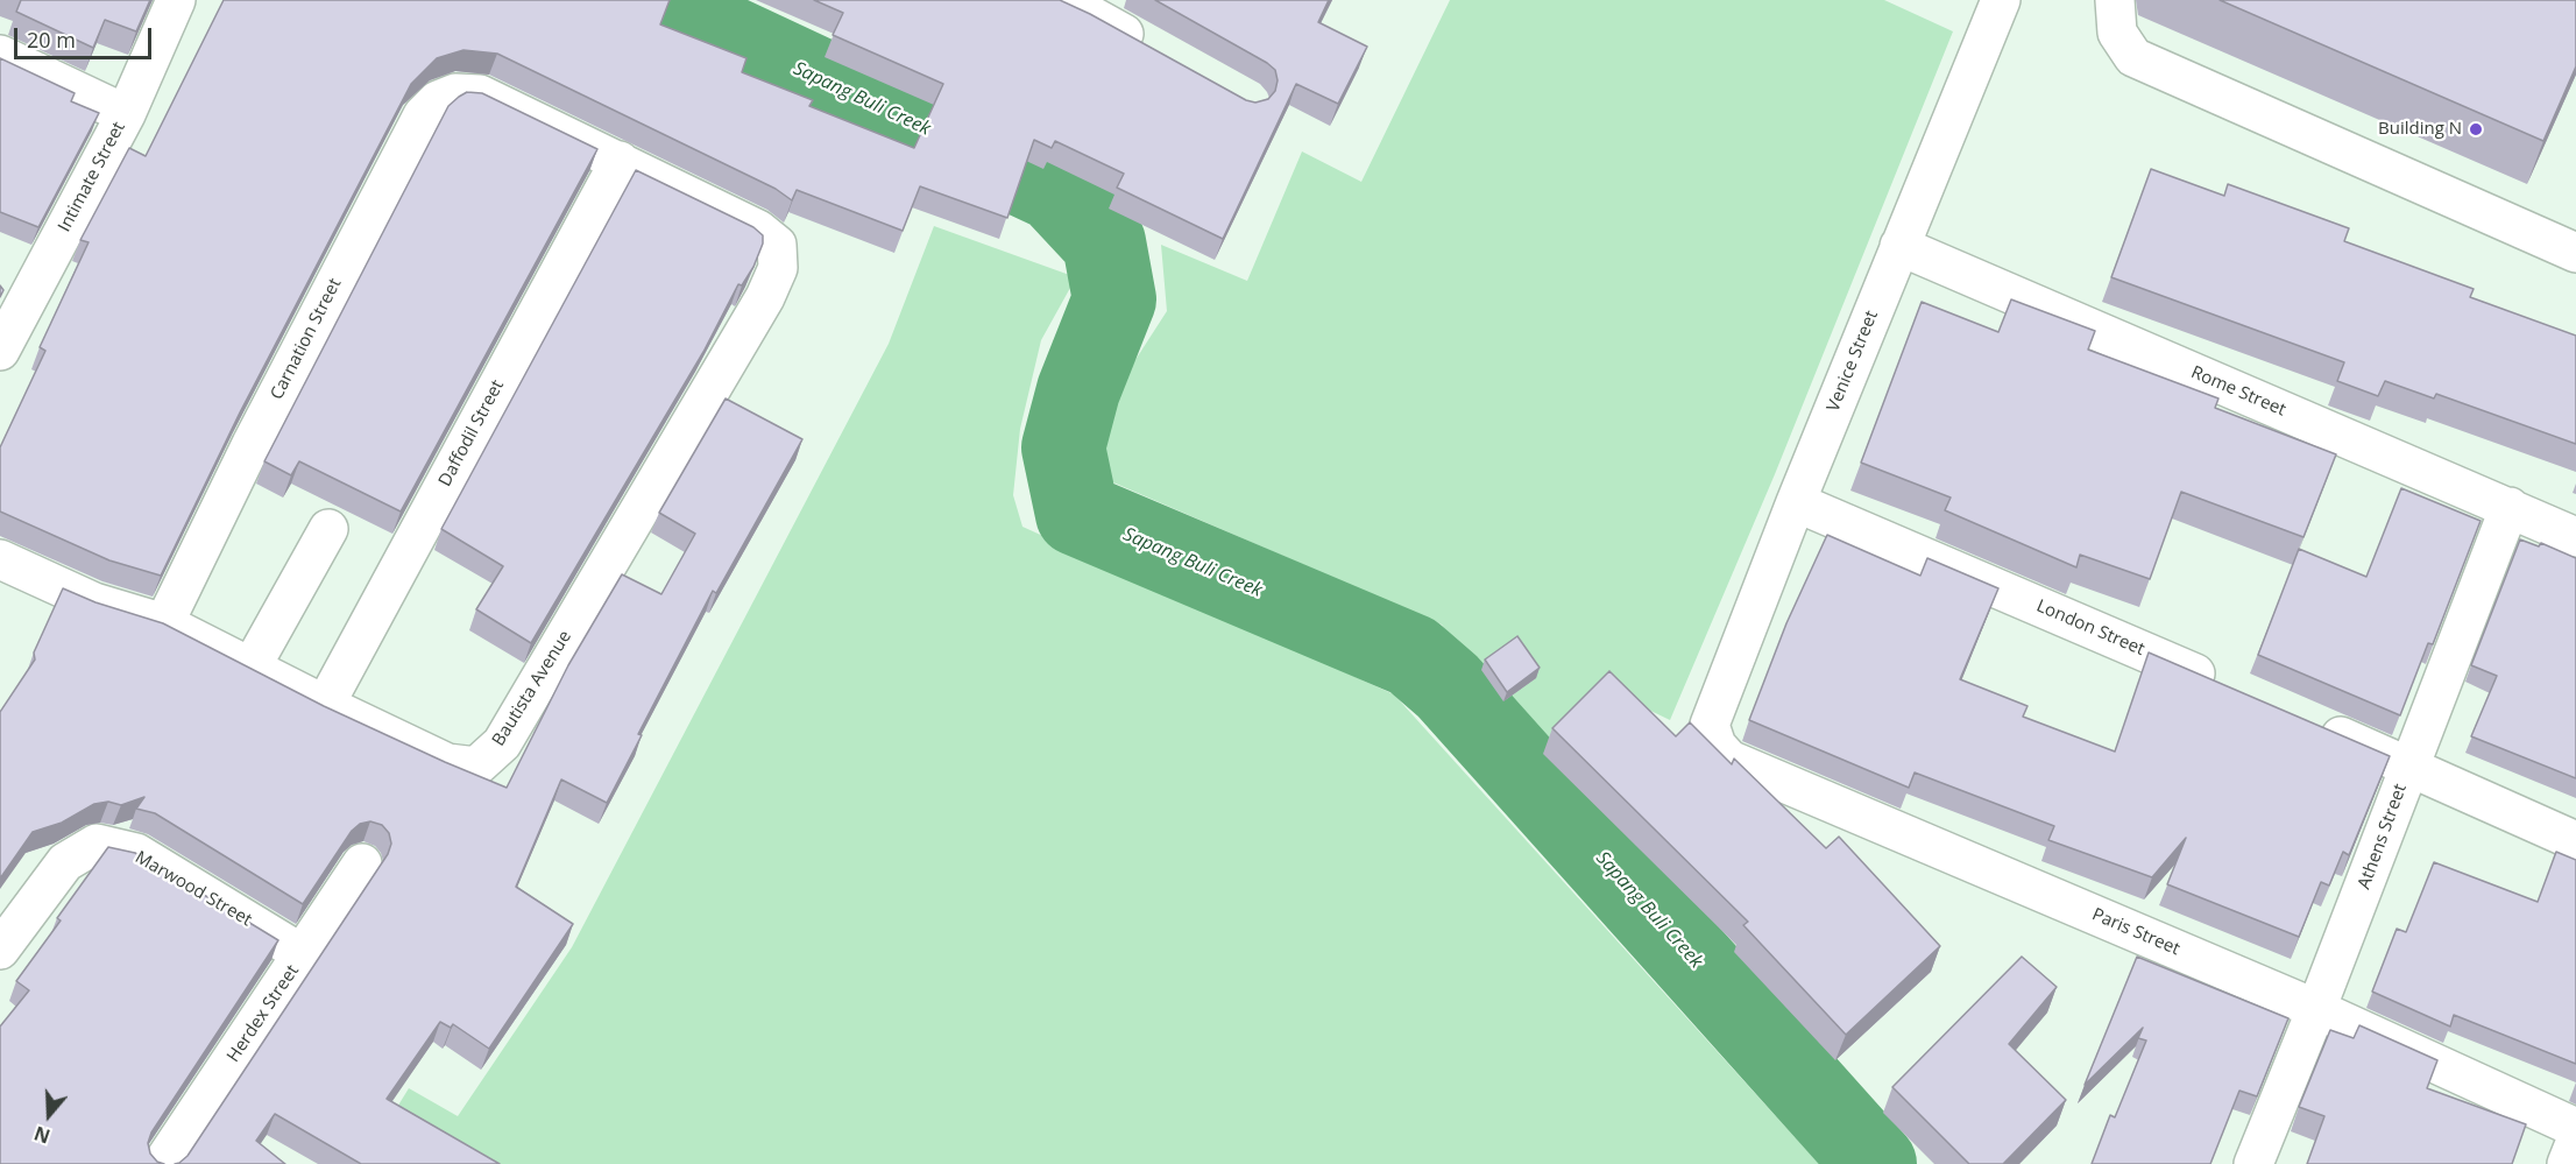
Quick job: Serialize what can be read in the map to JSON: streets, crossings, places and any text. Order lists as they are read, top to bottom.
{
  "streets": {
    "street": [
      "Intimate Street",
      "Carnation Street",
      "Venice Street",
      "Rome Street",
      "Daffodil Street",
      "London Street",
      "Bautista Avenue",
      "Athens Street",
      "Marwood Street",
      "Paris Street",
      "Herdex Street"
    ]
  },
  "crossings": [
    ["Carnation Street", "Daffodil Street"],
    ["Carnation Street", "Bautista Avenue"],
    ["Venice Street", "Rome Street"],
    ["Venice Street", "London Street"],
    ["Venice Street", "Paris Street"],
    ["Rome Street", "Athens Street"],
    ["Daffodil Street", "Bautista Avenue"],
    ["Athens Street", "Paris Street"],
    ["Marwood Street", "Herdex Street"]
  ],
  "water": ["Sapang Buli Creek"],
  "places": ["Building N"],
  "scale_bar": "20 m",
  "north": "bottom"
}
